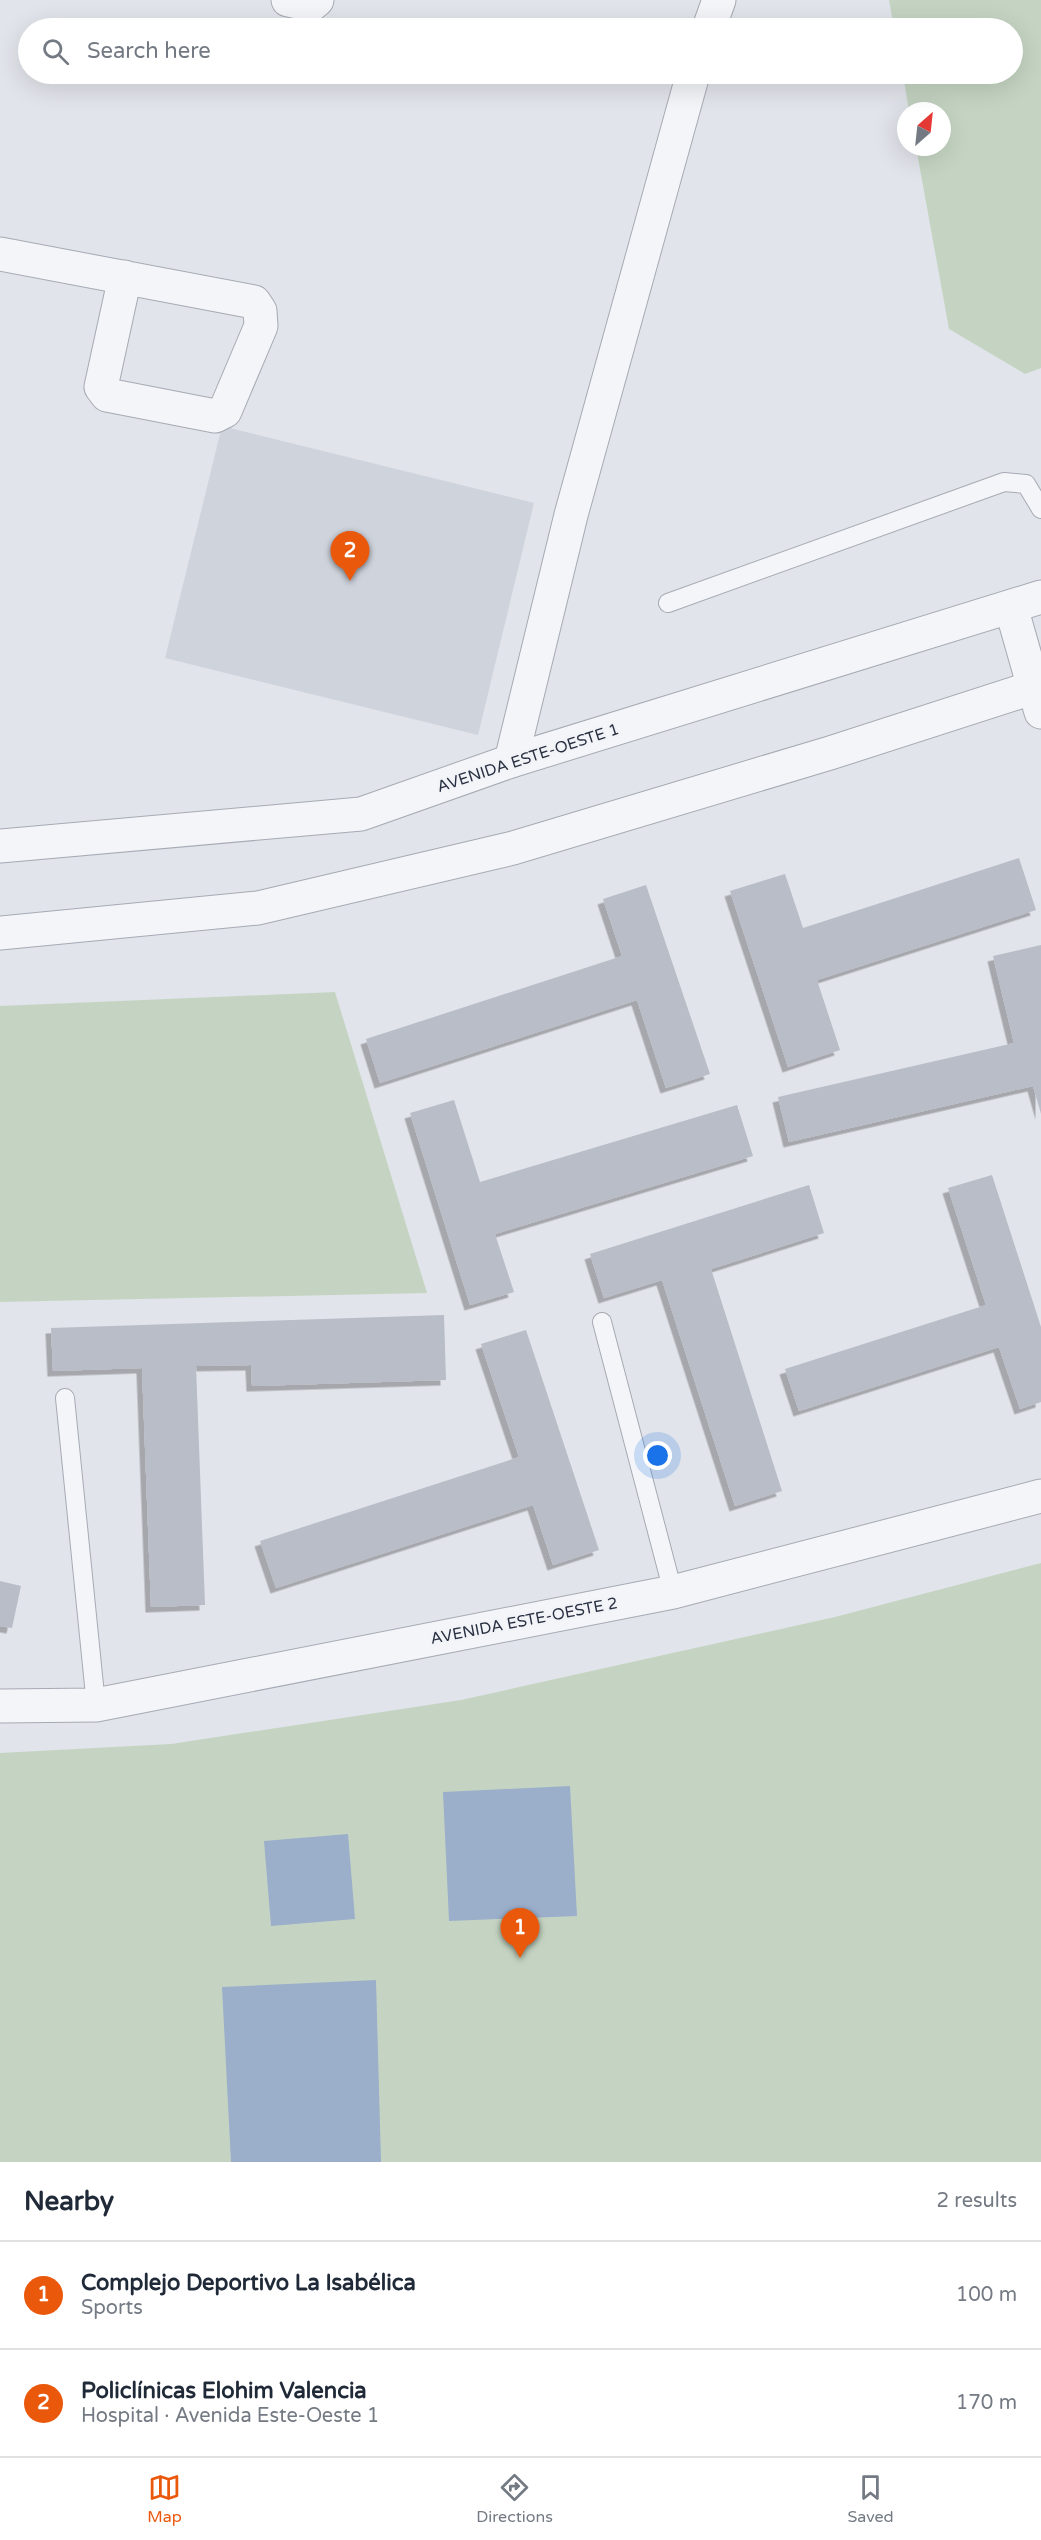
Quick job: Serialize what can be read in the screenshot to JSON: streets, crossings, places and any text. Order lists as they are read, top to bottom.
{
  "streets": {
    "street": ["AVENIDA ESTE-OESTE 1", "AVENIDA ESTE-OESTE 2"]
  },
  "north": "top right",
  "page": {
    "search": "Search here",
    "pins": ["2", "1"],
    "heading": ["Nearby", "2 results"],
    "list": [
      {
        "mark": "1",
        "name": "Complejo Deportivo La Isabélica",
        "note": "Sports",
        "value": "100 m"
      },
      {
        "mark": "2",
        "name": "Policlínicas Elohim Valencia",
        "note": "Hospital · Avenida Este-Oeste 1",
        "value": "170 m"
      }
    ],
    "nav": ["Map", "Directions", "Saved"]
  }
}
